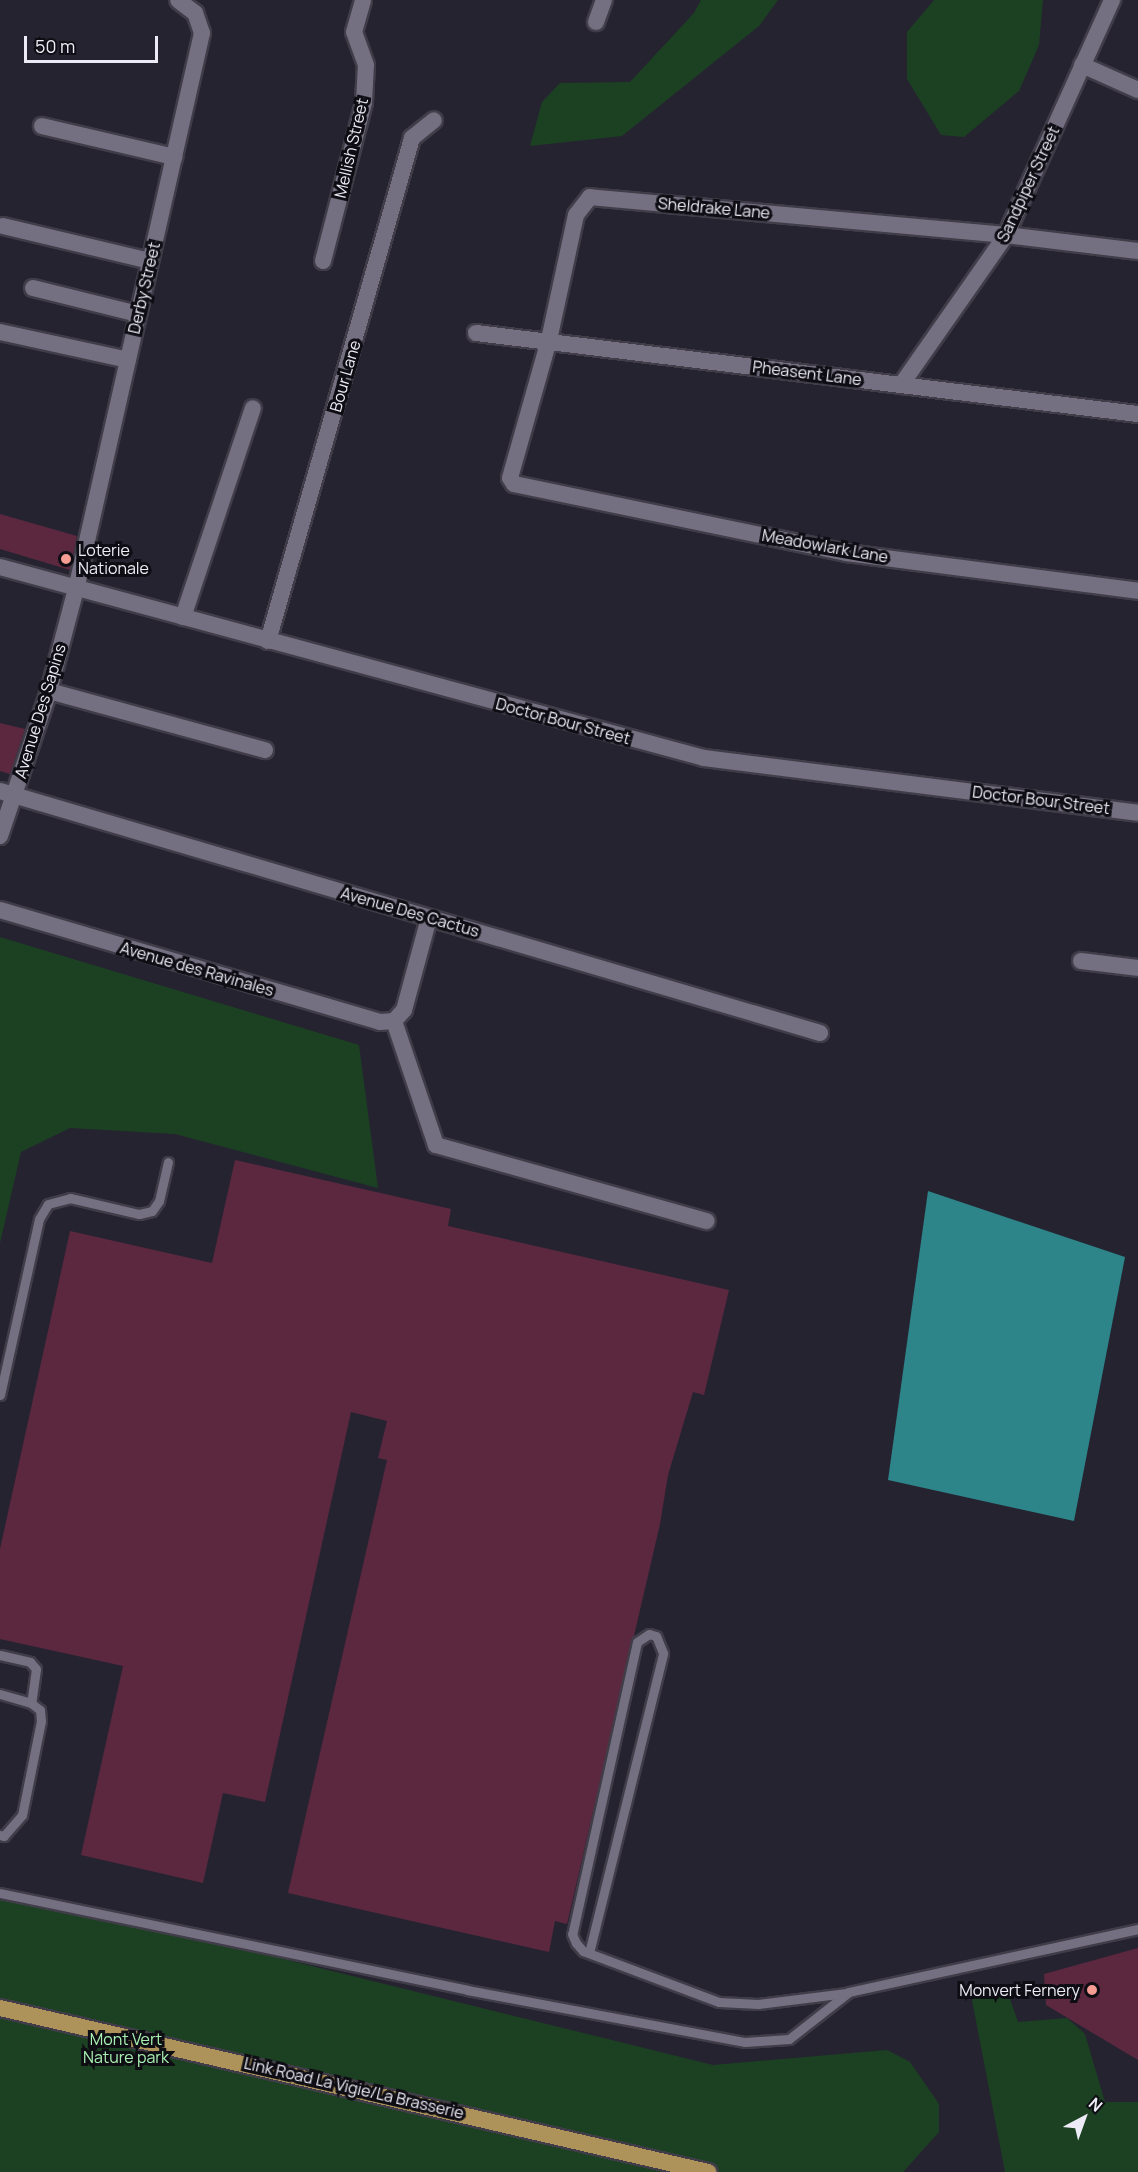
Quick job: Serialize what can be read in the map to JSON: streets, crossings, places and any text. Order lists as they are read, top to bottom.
{
  "streets": {
    "main road": ["Link Road La Vigie/La Brasserie"],
    "street": [
      "Mellish Street",
      "Sandpiper Street",
      "Sheldrake Lane",
      "Derby Street",
      "Pheasent Lane",
      "Bour Lane",
      "Meadowlark Lane",
      "Avenue Des Sapins",
      "Doctor Bour Street",
      "Avenue Des Cactus",
      "Avenue des Ravinales"
    ]
  },
  "crossings": [
    ["Sandpiper Street", "Sheldrake Lane"],
    ["Sandpiper Street", "Pheasent Lane"],
    ["Sheldrake Lane", "Pheasent Lane"],
    ["Sheldrake Lane", "Meadowlark Lane"],
    ["Derby Street", "Avenue Des Sapins"],
    ["Derby Street", "Doctor Bour Street"],
    ["Bour Lane", "Doctor Bour Street"],
    ["Avenue Des Sapins", "Doctor Bour Street"],
    ["Avenue Des Sapins", "Avenue Des Cactus"]
  ],
  "parks": ["Mont Vert Nature park"],
  "places": ["Loterie Nationale", "Monvert Fernery"],
  "scale_bar": "50 m",
  "north": "top right"
}
